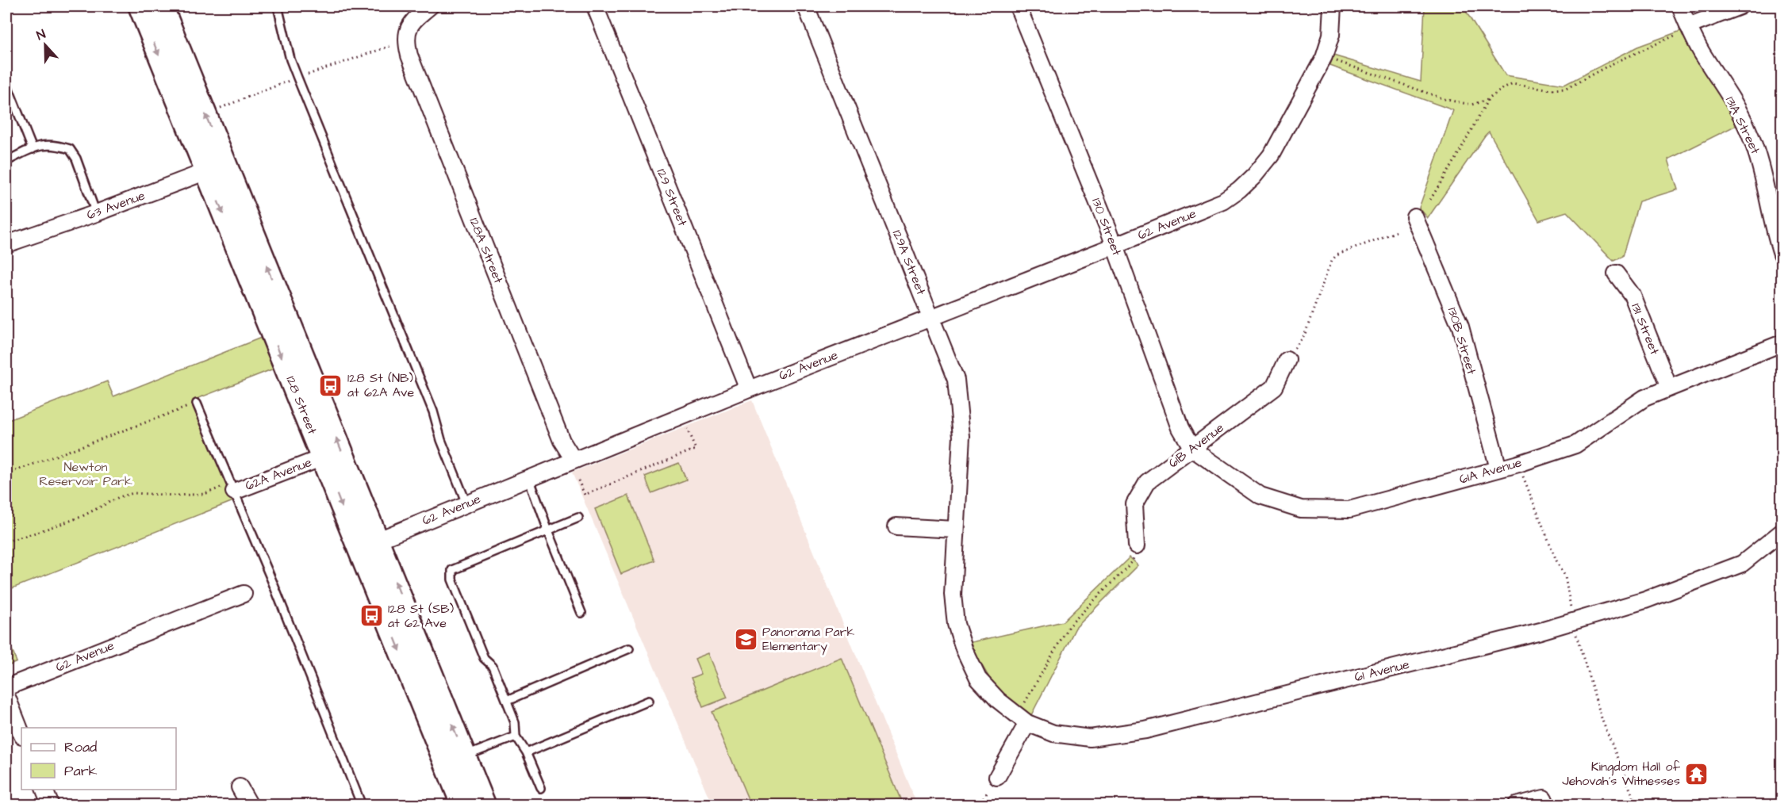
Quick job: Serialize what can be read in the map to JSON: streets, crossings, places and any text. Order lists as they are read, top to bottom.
{
  "streets": {
    "main road": ["128 Street"],
    "street": [
      "131A Street",
      "129 Street",
      "63 Avenue",
      "62 Avenue",
      "130 Street",
      "128A Street",
      "129A Street",
      "131 Street",
      "130B Street",
      "61B Avenue",
      "61A Avenue",
      "62A Avenue",
      "61 Avenue"
    ]
  },
  "crossings": [
    ["129 Street", "62 Avenue"],
    ["63 Avenue", "128 Street"],
    ["62 Avenue", "130 Street"],
    ["62 Avenue", "128A Street"],
    ["62 Avenue", "129A Street"],
    ["62 Avenue", "128 Street"],
    ["130 Street", "61B Avenue"],
    ["130 Street", "61A Avenue"],
    ["129A Street", "61 Avenue"],
    ["131 Street", "61A Avenue"],
    ["130B Street", "61A Avenue"],
    ["128 Street", "62A Avenue"],
    ["61B Avenue", "61A Avenue"]
  ],
  "parks": ["Newton Reservoir Park"],
  "places": {
    "bus stop": ["128 St (NB) at 62A Ave", "128 St (SB) at 62 Ave"],
    "school or university": ["Panorama Park Elementary"],
    "temple": ["Kingdom Hall of Jehovah's Witnesses"]
  },
  "legend": ["Road", "Park"],
  "north": "top"
}
